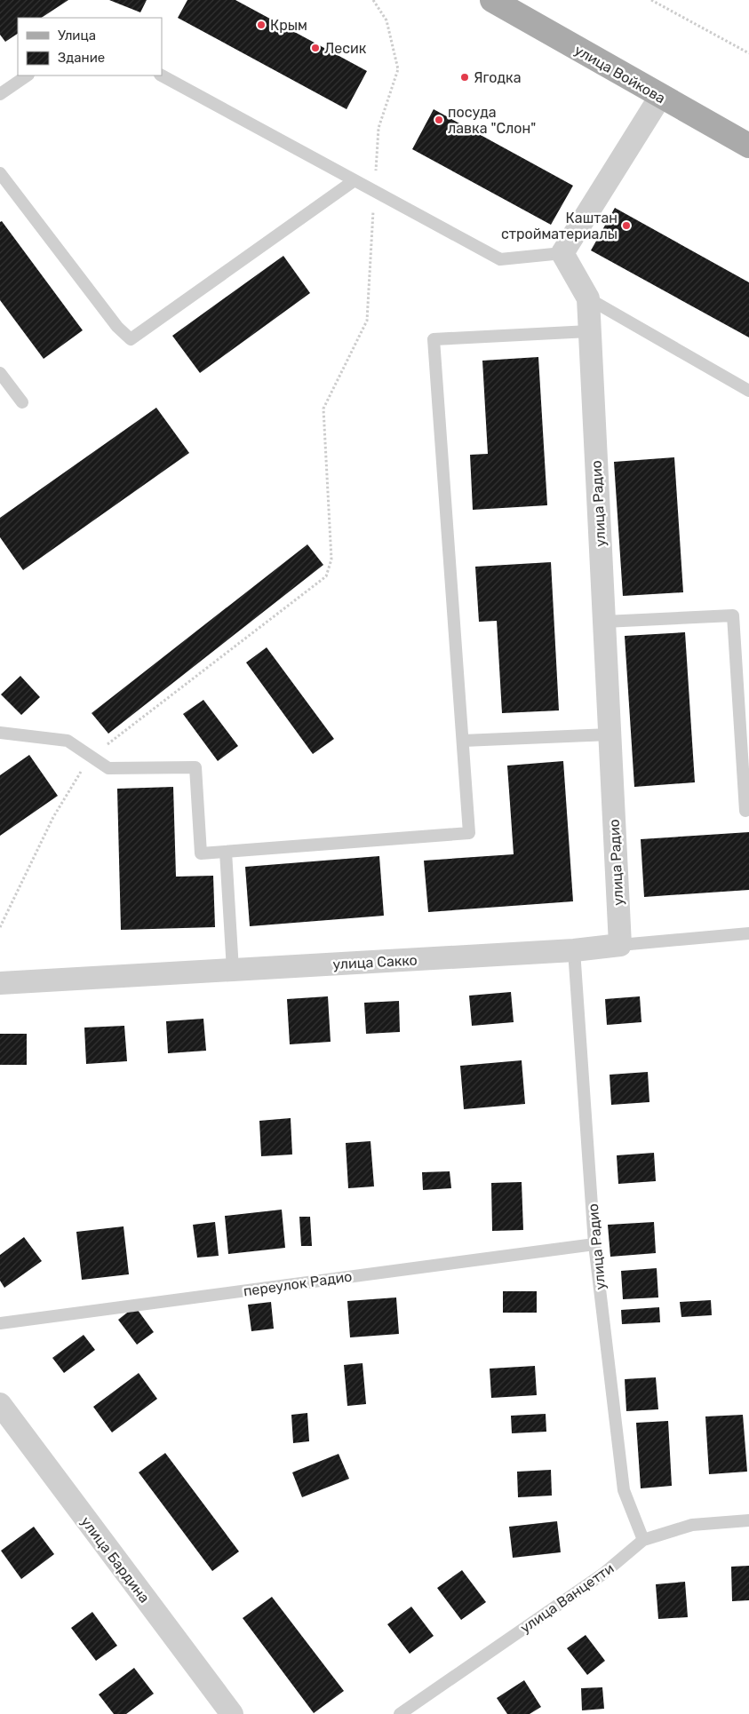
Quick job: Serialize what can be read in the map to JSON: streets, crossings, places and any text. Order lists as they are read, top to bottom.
{
  "streets": {
    "main road": ["улица Войкова"],
    "street": ["улица Радио", "улица Сакко", "улица Бардина"],
    "lane": ["переулок Радио", "улица Ванцетти"]
  },
  "crossings": [
    ["улица Радио", "улица Сакко"],
    ["улица Радио", "переулок Радио"],
    ["улица Радио", "улица Ванцетти"]
  ],
  "places": [
    "Крым",
    "Лесик",
    "Ягодка",
    "посуда лавка \"Слон\"",
    "Каштан стройматериалы"
  ],
  "legend": ["Улица", "Здание"]
}
